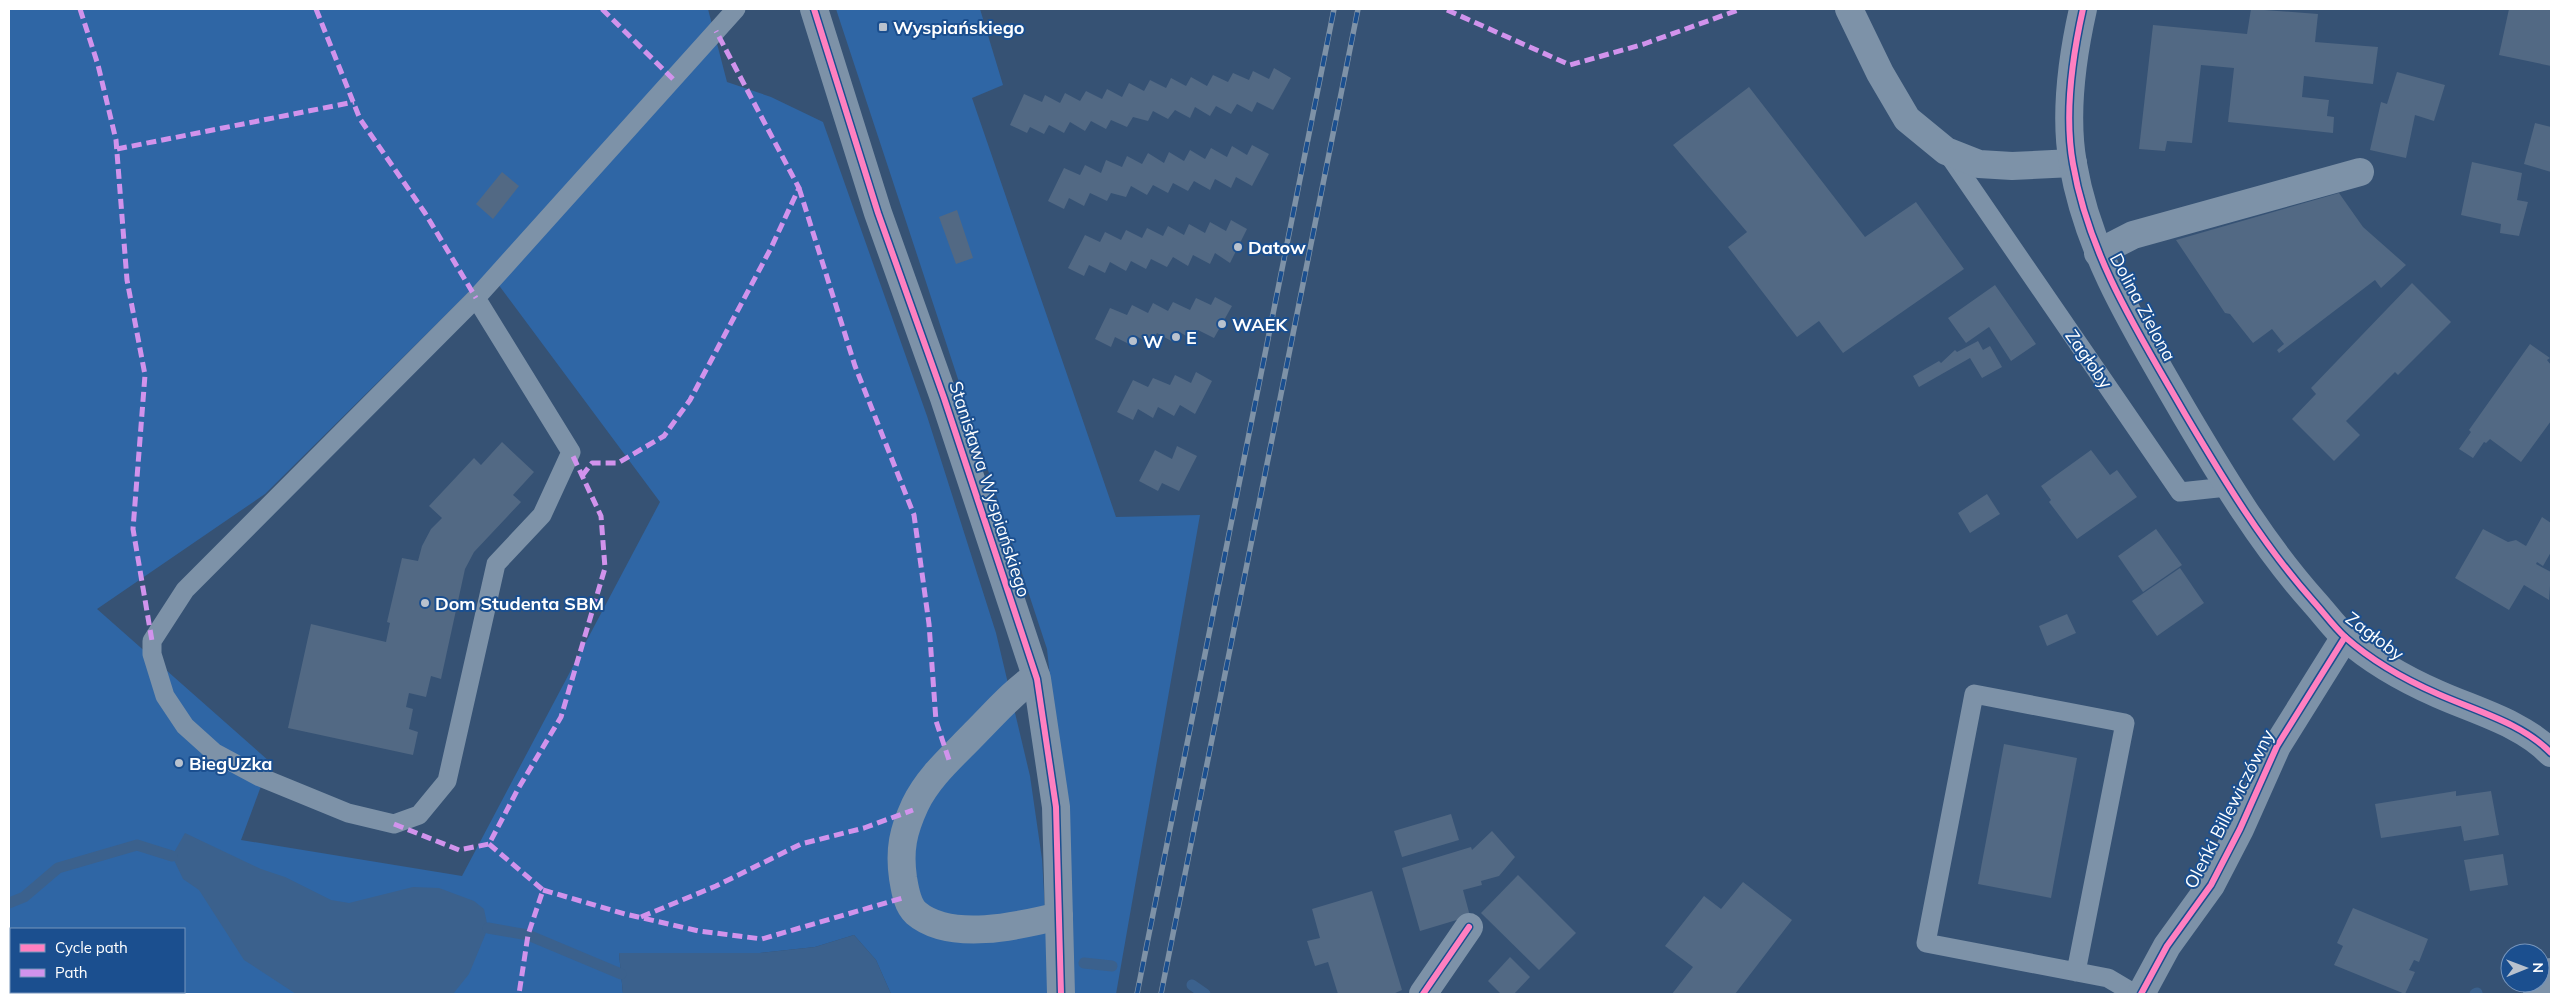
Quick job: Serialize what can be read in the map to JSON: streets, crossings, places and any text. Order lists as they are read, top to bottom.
{
  "streets": {
    "street": [
      "Dolina Zielona",
      "Zagłoby",
      "Stanisława Wyspiańskiego",
      "Oleńki Billewiczówny"
    ]
  },
  "crossings": [
    ["Dolina Zielona", "Zagłoby"],
    ["Zagłoby", "Oleńki Billewiczówny"]
  ],
  "places": {
    "transit": ["Wyspiańskiego"],
    "other": [
      "Datow",
      "WAEK",
      "E",
      "W",
      "Dom Studenta SBM",
      "BiegUZka"
    ]
  },
  "legend": ["Cycle path", "Path"],
  "north": "right"
}
